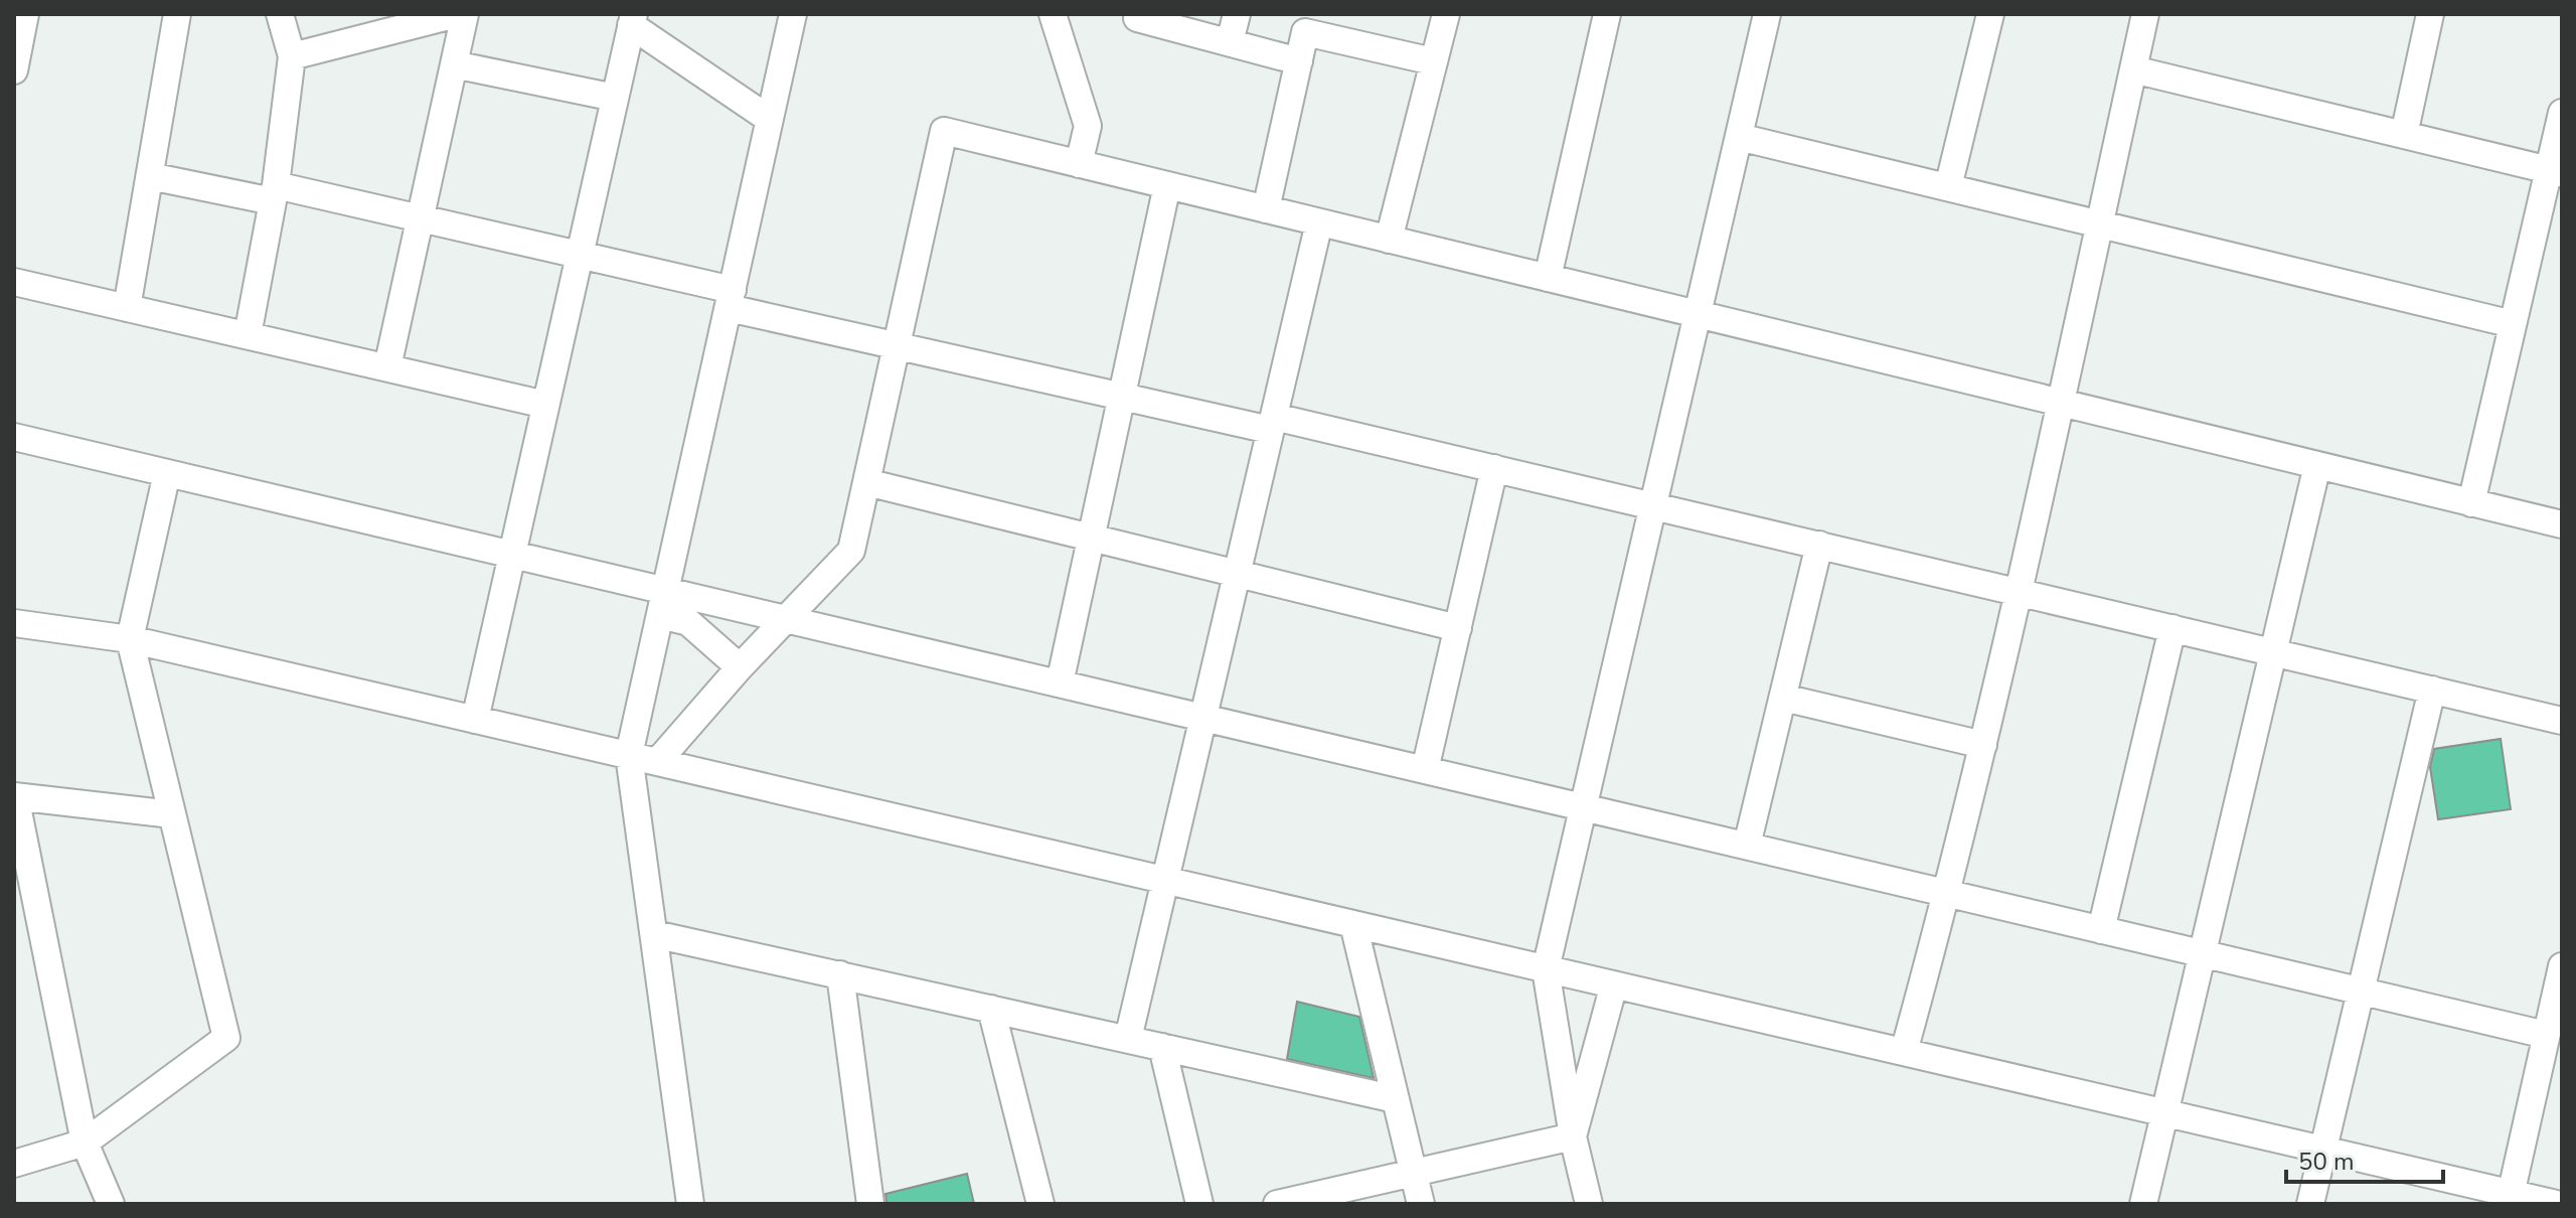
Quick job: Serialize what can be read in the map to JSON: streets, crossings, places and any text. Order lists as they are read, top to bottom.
{
  "scale_bar": "50 m"
}
